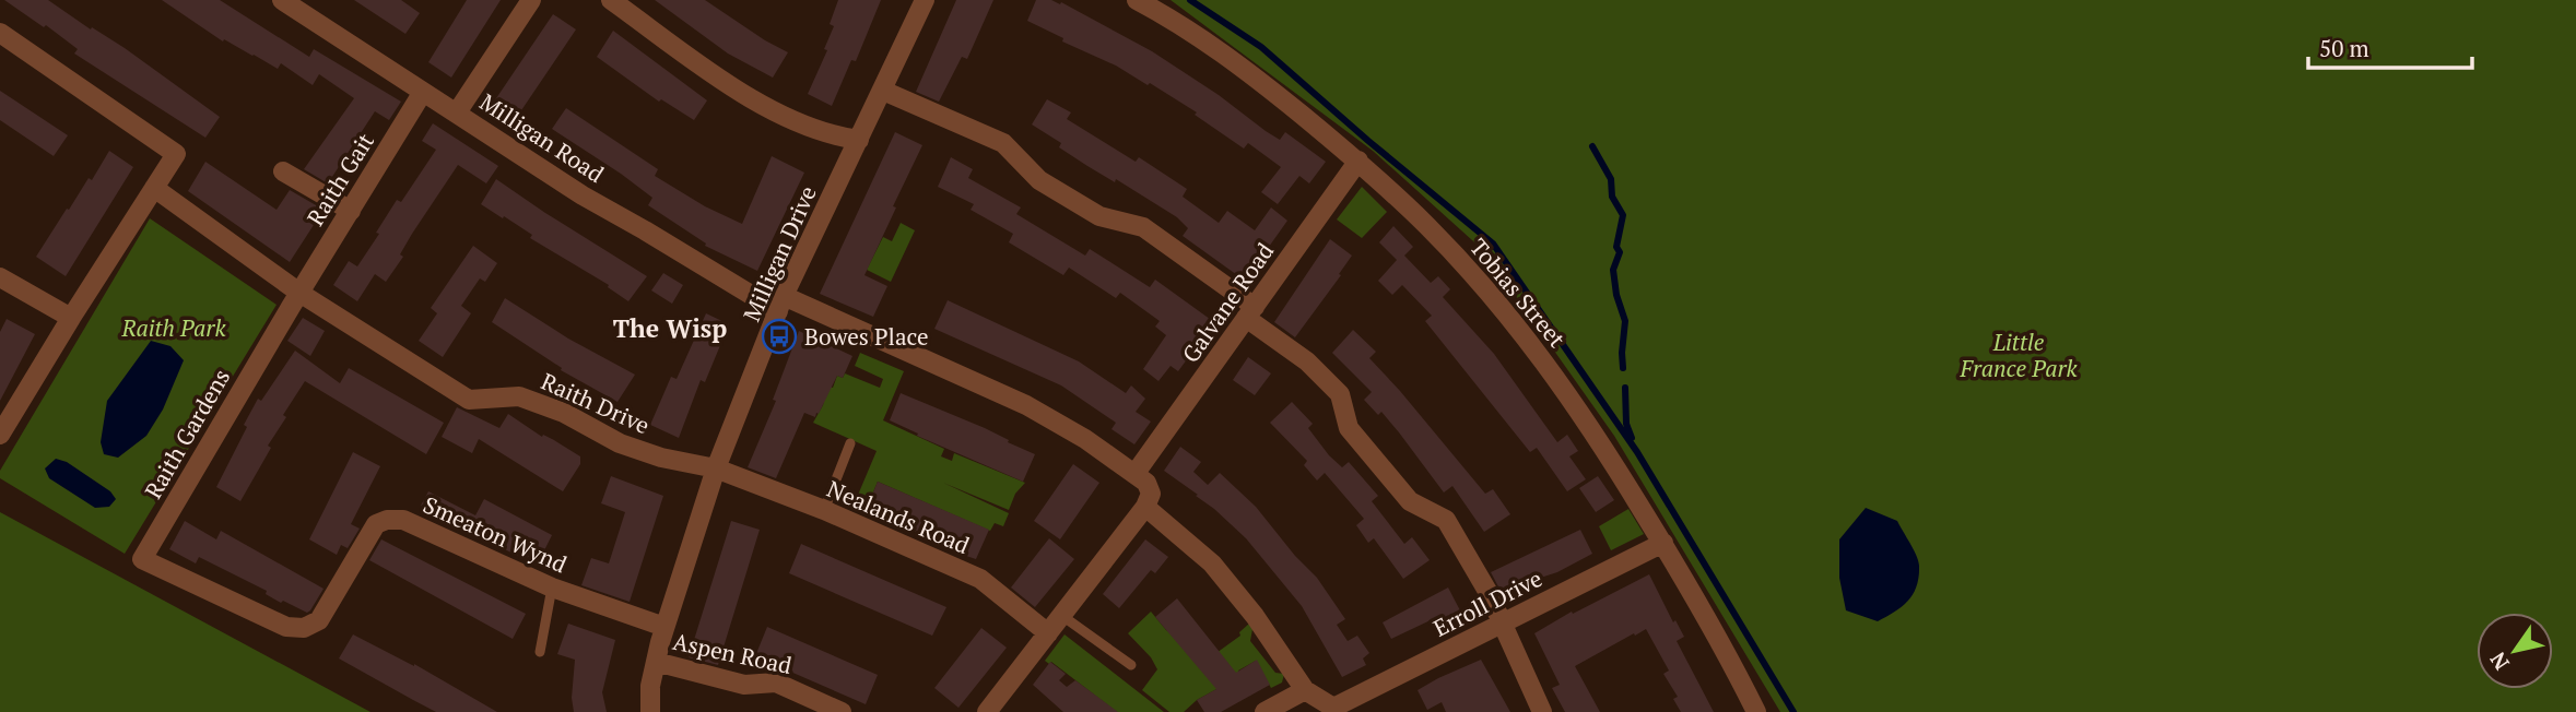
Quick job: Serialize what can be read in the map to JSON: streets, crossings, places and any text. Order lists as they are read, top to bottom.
{
  "streets": {
    "street": [
      "Milligan Road",
      "Raith Gait",
      "Milligan Drive",
      "Tobias Street",
      "Galvane Road",
      "Raith Drive",
      "Raith Gardens",
      "Nealands Road",
      "Smeaton Wynd",
      "Erroll Drive",
      "Aspen Road"
    ]
  },
  "crossings": [
    ["Milligan Road", "Raith Gait"],
    ["Milligan Road", "Milligan Drive"],
    ["Raith Gait", "Raith Drive"],
    ["Raith Gait", "Raith Gardens"],
    ["Milligan Drive", "Raith Drive"],
    ["Milligan Drive", "Nealands Road"],
    ["Milligan Drive", "Smeaton Wynd"],
    ["Milligan Drive", "Aspen Road"],
    ["Tobias Street", "Galvane Road"],
    ["Tobias Street", "Erroll Drive"],
    ["Raith Drive", "Raith Gardens"],
    ["Raith Drive", "Nealands Road"],
    ["Raith Gardens", "Smeaton Wynd"]
  ],
  "districts": ["The Wisp"],
  "parks": ["Raith Park", "Little France Park"],
  "places": {
    "bus stop": ["Bowes Place"]
  },
  "scale_bar": "50 m",
  "north": "bottom left"
}
